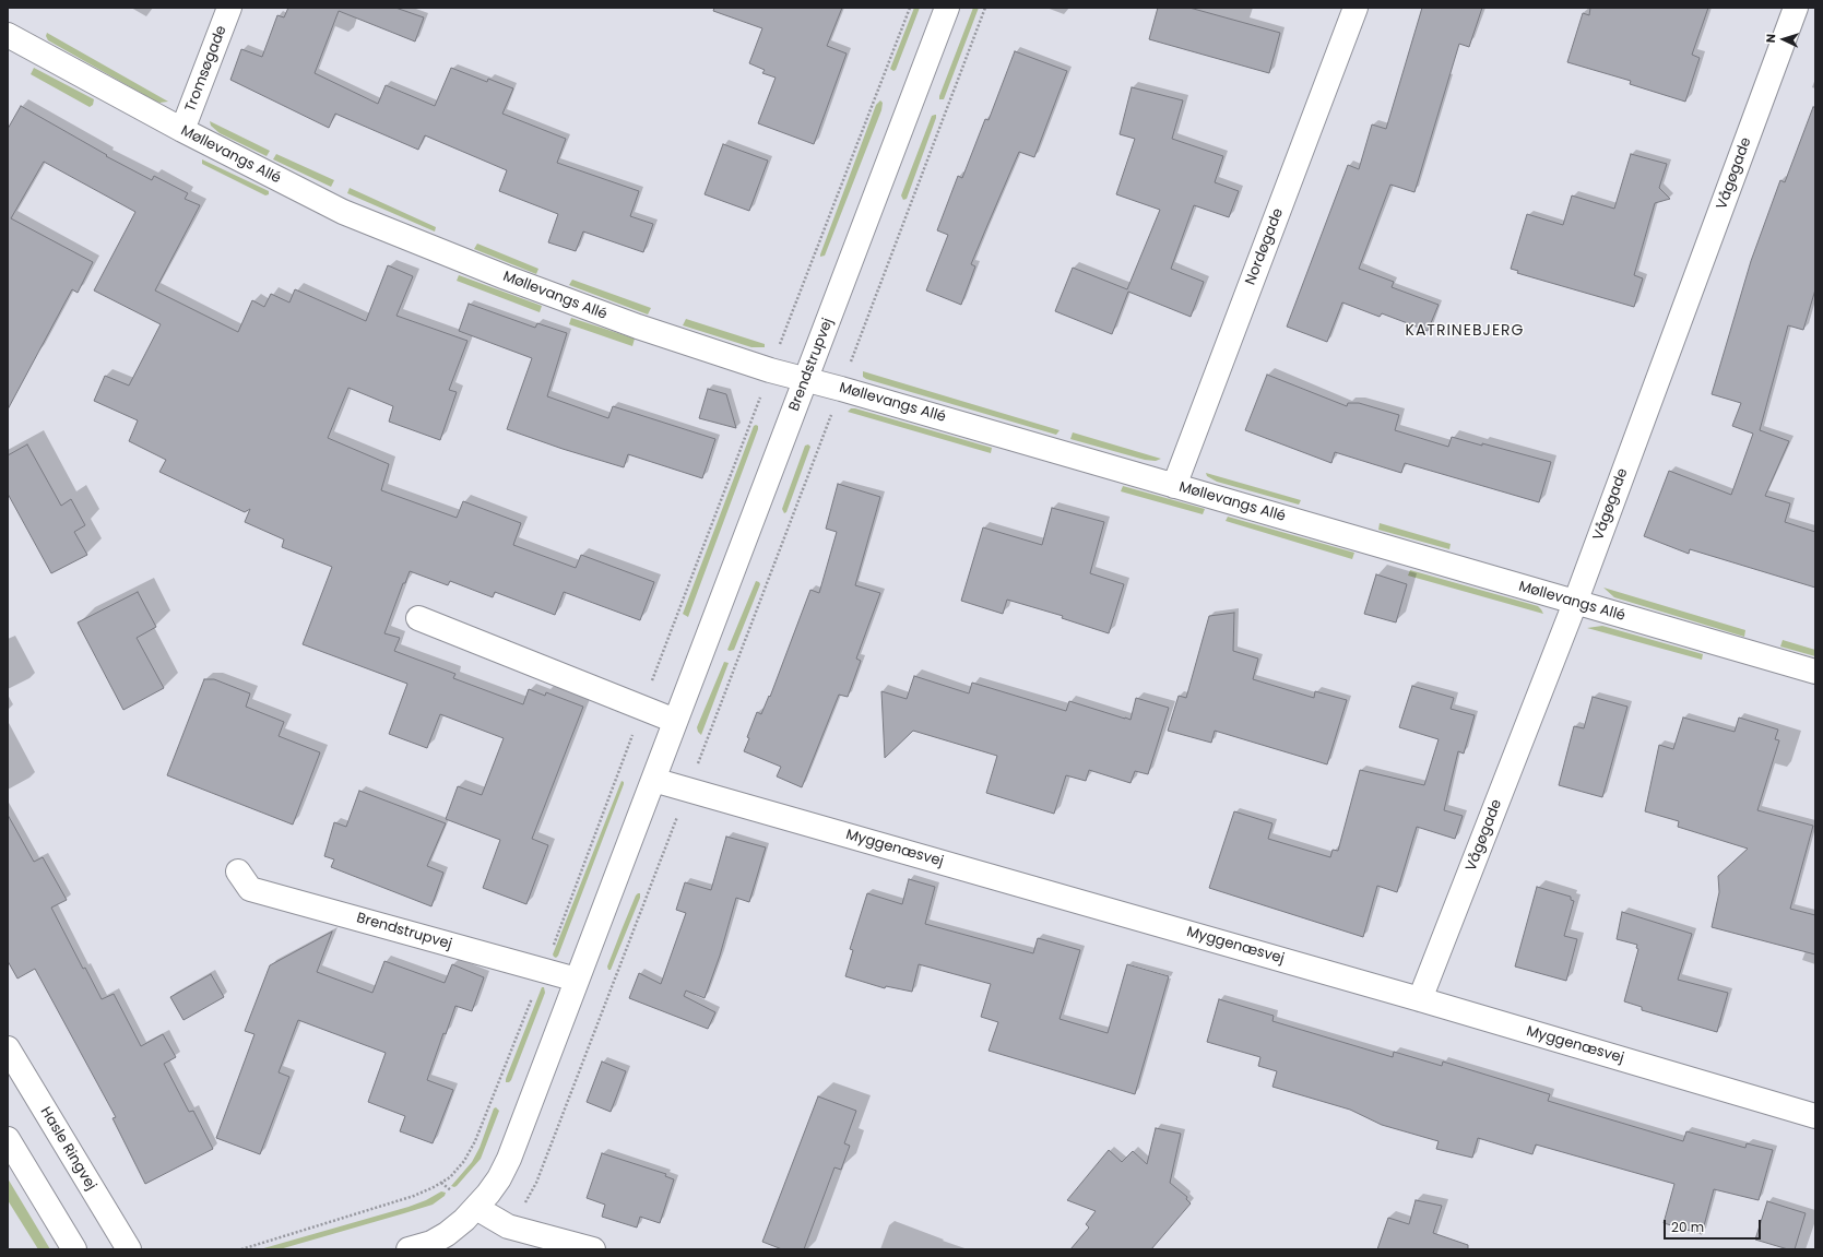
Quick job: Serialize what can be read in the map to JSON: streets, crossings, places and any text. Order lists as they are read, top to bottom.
{
  "streets": {
    "street": [
      "Tromsøgade",
      "Møllevangs Allé",
      "Vågøgade",
      "Nordøgade",
      "Brendstrupvej",
      "Myggenæsvej",
      "Hasle Ringvej"
    ]
  },
  "crossings": [
    ["Tromsøgade", "Møllevangs Allé"],
    ["Møllevangs Allé", "Vågøgade"],
    ["Møllevangs Allé", "Nordøgade"],
    ["Møllevangs Allé", "Brendstrupvej"],
    ["Vågøgade", "Myggenæsvej"],
    ["Brendstrupvej", "Myggenæsvej"]
  ],
  "districts": ["KATRINEBJERG"],
  "scale_bar": "20 m",
  "north": "left"
}
